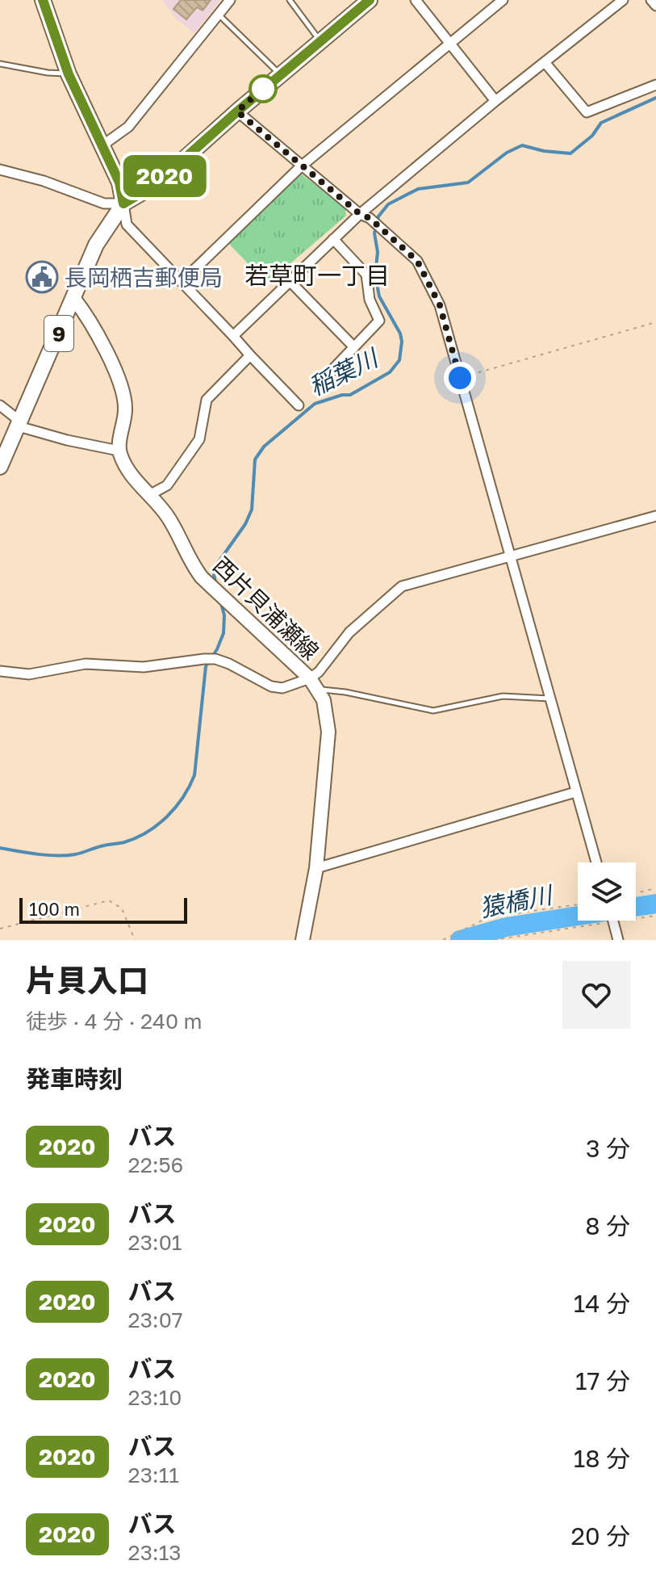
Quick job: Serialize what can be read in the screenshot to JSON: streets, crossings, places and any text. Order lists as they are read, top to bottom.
{
  "streets": {
    "main road": ["9", "西片貝浦瀬線"]
  },
  "districts": ["若草町一丁目"],
  "water": ["稲葉川", "猿橋川"],
  "places": {
    "public building": ["長岡栖吉郵便局"]
  },
  "lines": ["bus line 2020"],
  "scale_bar": "100 m",
  "page": {
    "on_map": "2020",
    "scale": "100 m",
    "heading": [
      ["片貝入口", "徒歩 · 4 分 · 240 m"],
      "発車時刻"
    ],
    "list": [
      {
        "mark": "2020",
        "name": "バス",
        "note": "22:56",
        "value": "3 分"
      },
      {
        "mark": "2020",
        "name": "バス",
        "note": "23:01",
        "value": "8 分"
      },
      {
        "mark": "2020",
        "name": "バス",
        "note": "23:07",
        "value": "14 分"
      },
      {
        "mark": "2020",
        "name": "バス",
        "note": "23:10",
        "value": "17 分"
      },
      {
        "mark": "2020",
        "name": "バス",
        "note": "23:11",
        "value": "18 分"
      },
      {
        "mark": "2020",
        "name": "バス",
        "note": "23:13",
        "value": "20 分"
      }
    ]
  }
}
